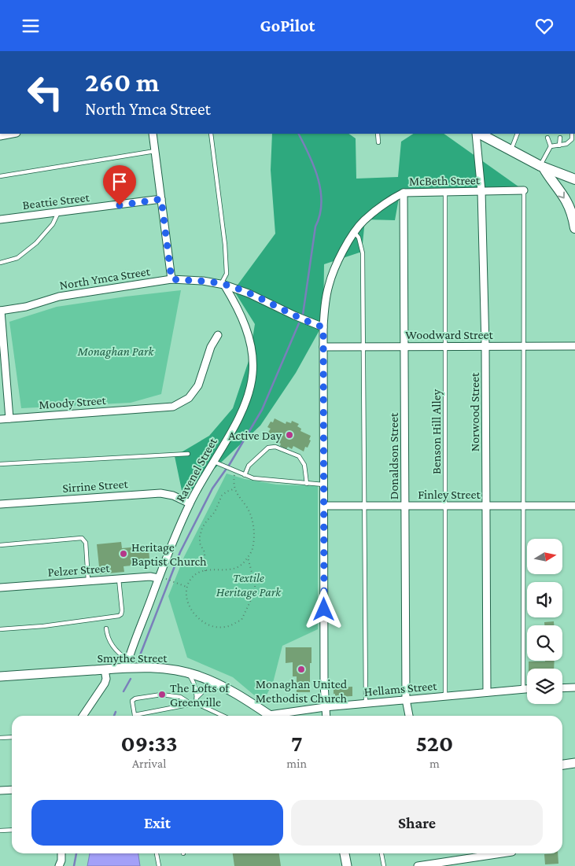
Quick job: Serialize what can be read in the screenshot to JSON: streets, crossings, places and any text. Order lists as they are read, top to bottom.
{
  "streets": {
    "street": [
      "McBeth Street",
      "Beattie Street",
      "North Ymca Street",
      "Woodward Street",
      "Moody Street",
      "Norwood Street",
      "Donaldson Street",
      "Ravenel Street",
      "Sirrine Street",
      "Finley Street",
      "Pelzer Street",
      "Smythe Street",
      "Hellams Street"
    ],
    "lane": ["Benson Hill Alley"]
  },
  "crossings": [
    ["McBeth Street", "North Ymca Street"],
    ["McBeth Street", "Woodward Street"],
    ["McBeth Street", "Norwood Street"],
    ["McBeth Street", "Benson Hill Alley"],
    ["McBeth Street", "Donaldson Street"],
    ["McBeth Street", "Finley Street"],
    ["McBeth Street", "Hellams Street"],
    ["North Ymca Street", "Ravenel Street"],
    ["Woodward Street", "Norwood Street"],
    ["Woodward Street", "Benson Hill Alley"],
    ["Woodward Street", "Donaldson Street"],
    ["Norwood Street", "Finley Street"],
    ["Norwood Street", "Hellams Street"],
    ["Benson Hill Alley", "Finley Street"],
    ["Benson Hill Alley", "Hellams Street"],
    ["Donaldson Street", "Finley Street"],
    ["Donaldson Street", "Hellams Street"],
    ["Ravenel Street", "Sirrine Street"],
    ["Ravenel Street", "Pelzer Street"],
    ["Ravenel Street", "Smythe Street"]
  ],
  "parks": ["Monaghan Park", "Textile Heritage Park"],
  "places": [
    "Active Day",
    "Heritage Baptist Church",
    "Monaghan United Methodist Church",
    "The Lofts of Greenville"
  ],
  "north": "right",
  "page": {
    "header": "GoPilot",
    "turn": ["260 m", "North Ymca Street"],
    "eta": [
      "09:33",
      "Arrival",
      "7",
      "min",
      "520",
      "m"
    ],
    "buttons": ["Exit", "Share"]
  }
}
